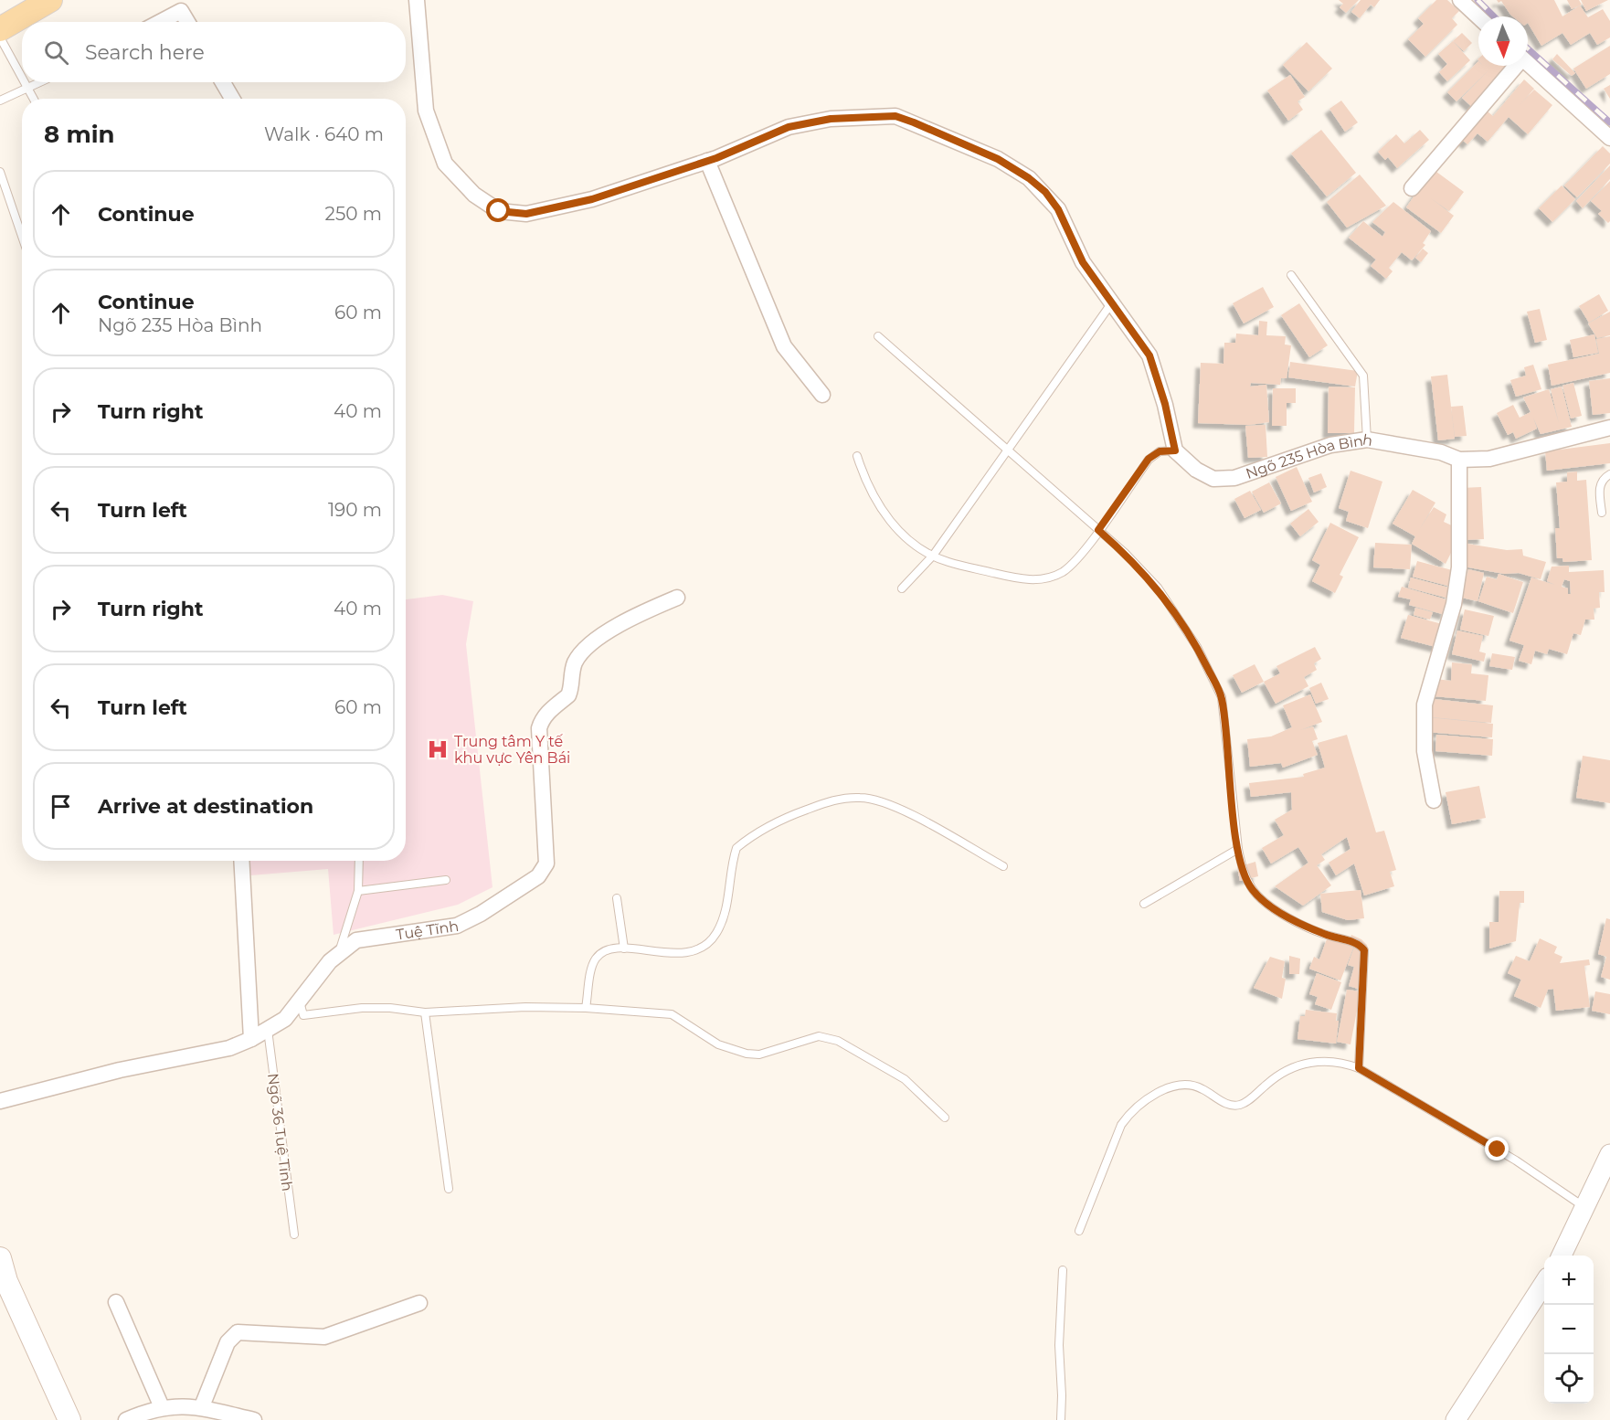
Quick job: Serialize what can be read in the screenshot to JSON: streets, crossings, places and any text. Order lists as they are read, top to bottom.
{
  "streets": {
    "street": ["Ngõ 235 Hòa Bình", "Tuệ Tĩnh"],
    "lane": ["Ngõ 36 Tuệ Tĩnh"]
  },
  "crossings": [
    ["Tuệ Tĩnh", "Ngõ 36 Tuệ Tĩnh"]
  ],
  "places": {
    "hospital": ["Trung tâm Y tế khu vực Yên Bái"]
  },
  "north": "bottom",
  "page": {
    "search": "Search here",
    "heading": ["8 min", "Walk · 640 m"],
    "list": [
      ["Continue", "250 m"],
      ["Continue", "Ngõ 235 Hòa Bình", "60 m"],
      ["Turn right", "40 m"],
      ["Turn left", "190 m"],
      ["Turn right", "40 m"],
      ["Turn left", "60 m"],
      "Arrive at destination"
    ],
    "map_buttons": ["+", "−"]
  }
}
